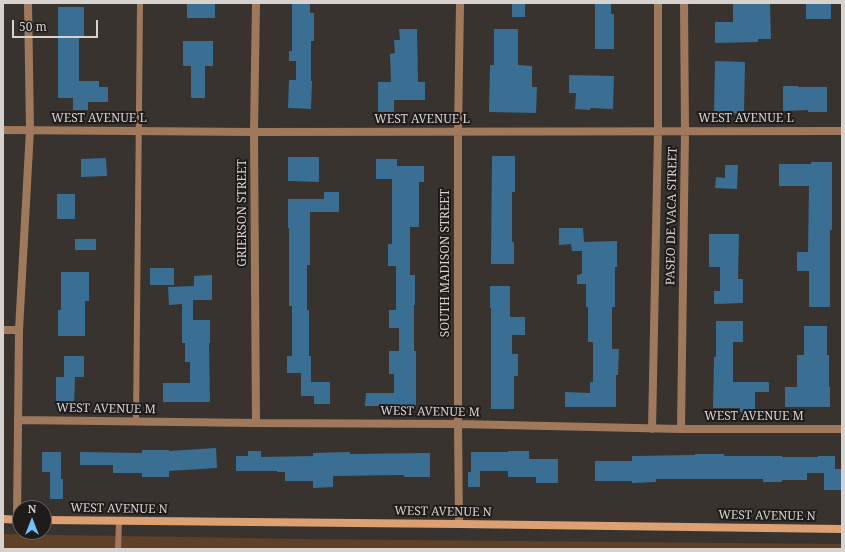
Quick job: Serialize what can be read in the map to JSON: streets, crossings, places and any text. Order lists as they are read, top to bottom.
{
  "streets": {
    "main road": ["WEST AVENUE N"],
    "street": [
      "WEST AVENUE L",
      "GRIERSON STREET",
      "PASEO DE VACA STREET",
      "SOUTH MADISON STREET",
      "WEST AVENUE M"
    ]
  },
  "crossings": [
    ["WEST AVENUE L", "GRIERSON STREET"],
    ["WEST AVENUE L", "PASEO DE VACA STREET"],
    ["WEST AVENUE L", "SOUTH MADISON STREET"],
    ["GRIERSON STREET", "WEST AVENUE M"],
    ["PASEO DE VACA STREET", "WEST AVENUE M"],
    ["SOUTH MADISON STREET", "WEST AVENUE M"],
    ["SOUTH MADISON STREET", "WEST AVENUE N"]
  ],
  "scale_bar": "50 m",
  "north": "top"
}
